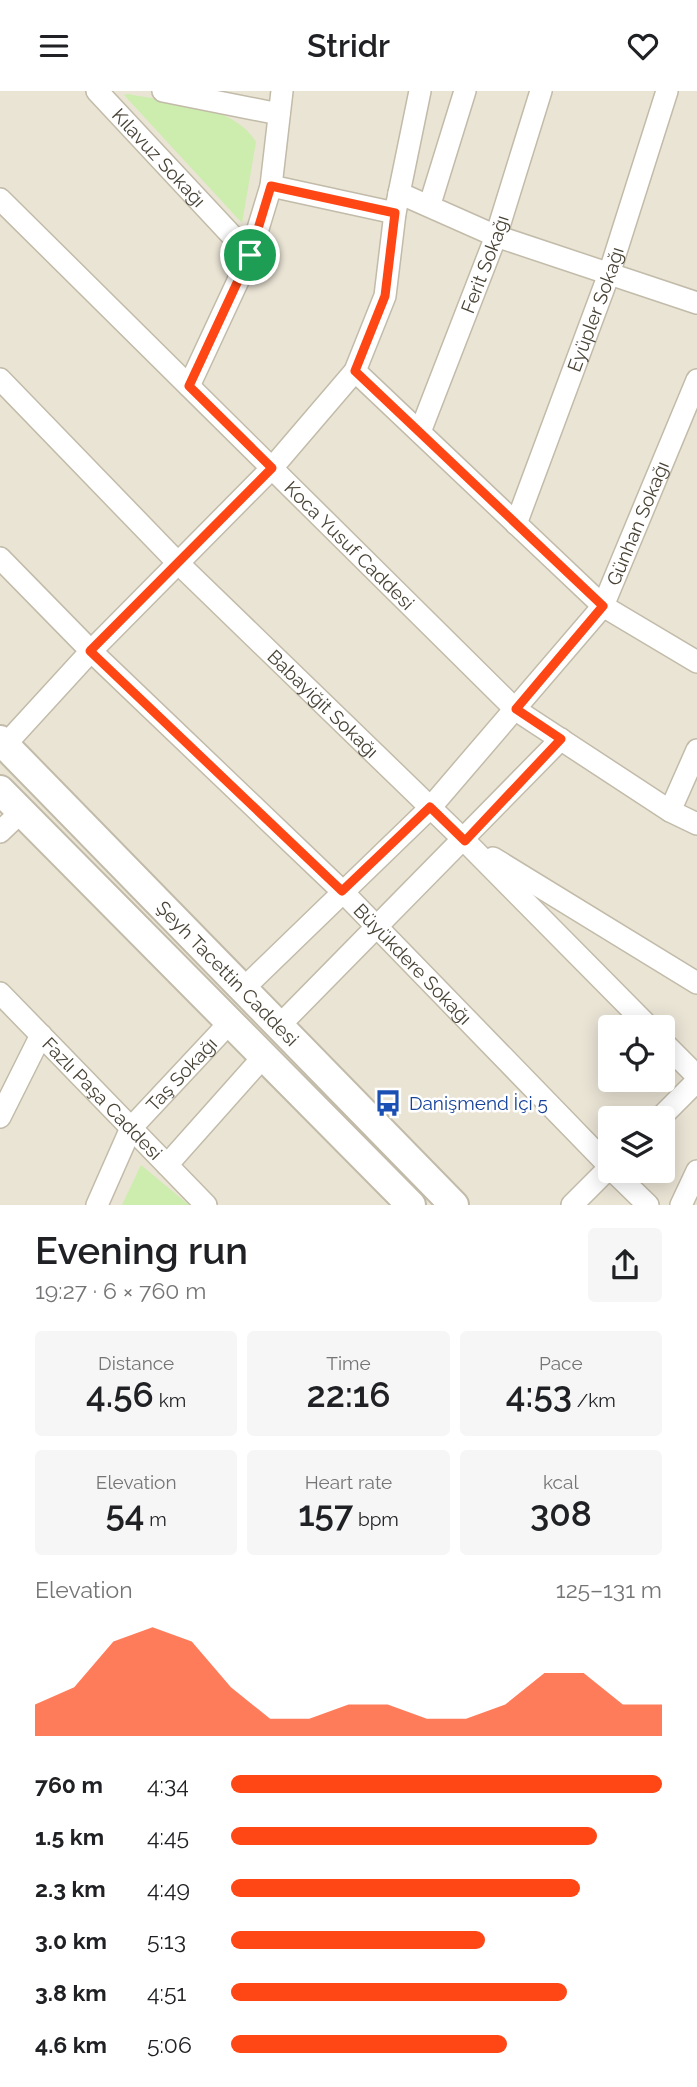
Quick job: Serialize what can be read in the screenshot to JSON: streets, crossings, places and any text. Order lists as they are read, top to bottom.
{
  "streets": {
    "street": [
      "Kılavuz Sokağı",
      "Ferit Sokağı",
      "Eyüpler Sokağı",
      "Günhan Sokağı",
      "Koca Yusuf Caddesi",
      "Babayiğit Sokağı",
      "Büyükdere Sokağı",
      "Şeyh Tacettin Caddesi",
      "Taş Sokağı",
      "Fazlı Paşa Caddesi"
    ]
  },
  "crossings": [
    ["Günhan Sokağı", "Koca Yusuf Caddesi"],
    ["Günhan Sokağı", "Babayiğit Sokağı"],
    ["Günhan Sokağı", "Büyükdere Sokağı"],
    ["Günhan Sokağı", "Şeyh Tacettin Caddesi"],
    ["Şeyh Tacettin Caddesi", "Taş Sokağı"],
    ["Taş Sokağı", "Fazlı Paşa Caddesi"]
  ],
  "places": {
    "bus stop": ["Danişmend İçi 5"]
  },
  "page": {
    "header": "Stridr",
    "heading": ["Evening run", "19:27 · 6 × 760 m"],
    "stats": [
      ["Distance", "4.56 km"],
      ["Time", "22:16"],
      ["Pace", "4:53 /km"],
      ["Elevation", "54 m"],
      ["Heart rate", "157 bpm"],
      ["kcal", "308"]
    ],
    "chart": ["Elevation", "125–131 m"],
    "list": [
      {
        "name": "760 m",
        "note": "4:34"
      },
      {
        "name": "1.5 km",
        "note": "4:45"
      },
      {
        "name": "2.3 km",
        "note": "4:49"
      },
      {
        "name": "3.0 km",
        "note": "5:13"
      },
      {
        "name": "3.8 km",
        "note": "4:51"
      },
      {
        "name": "4.6 km",
        "note": "5:06"
      }
    ]
  }
}
